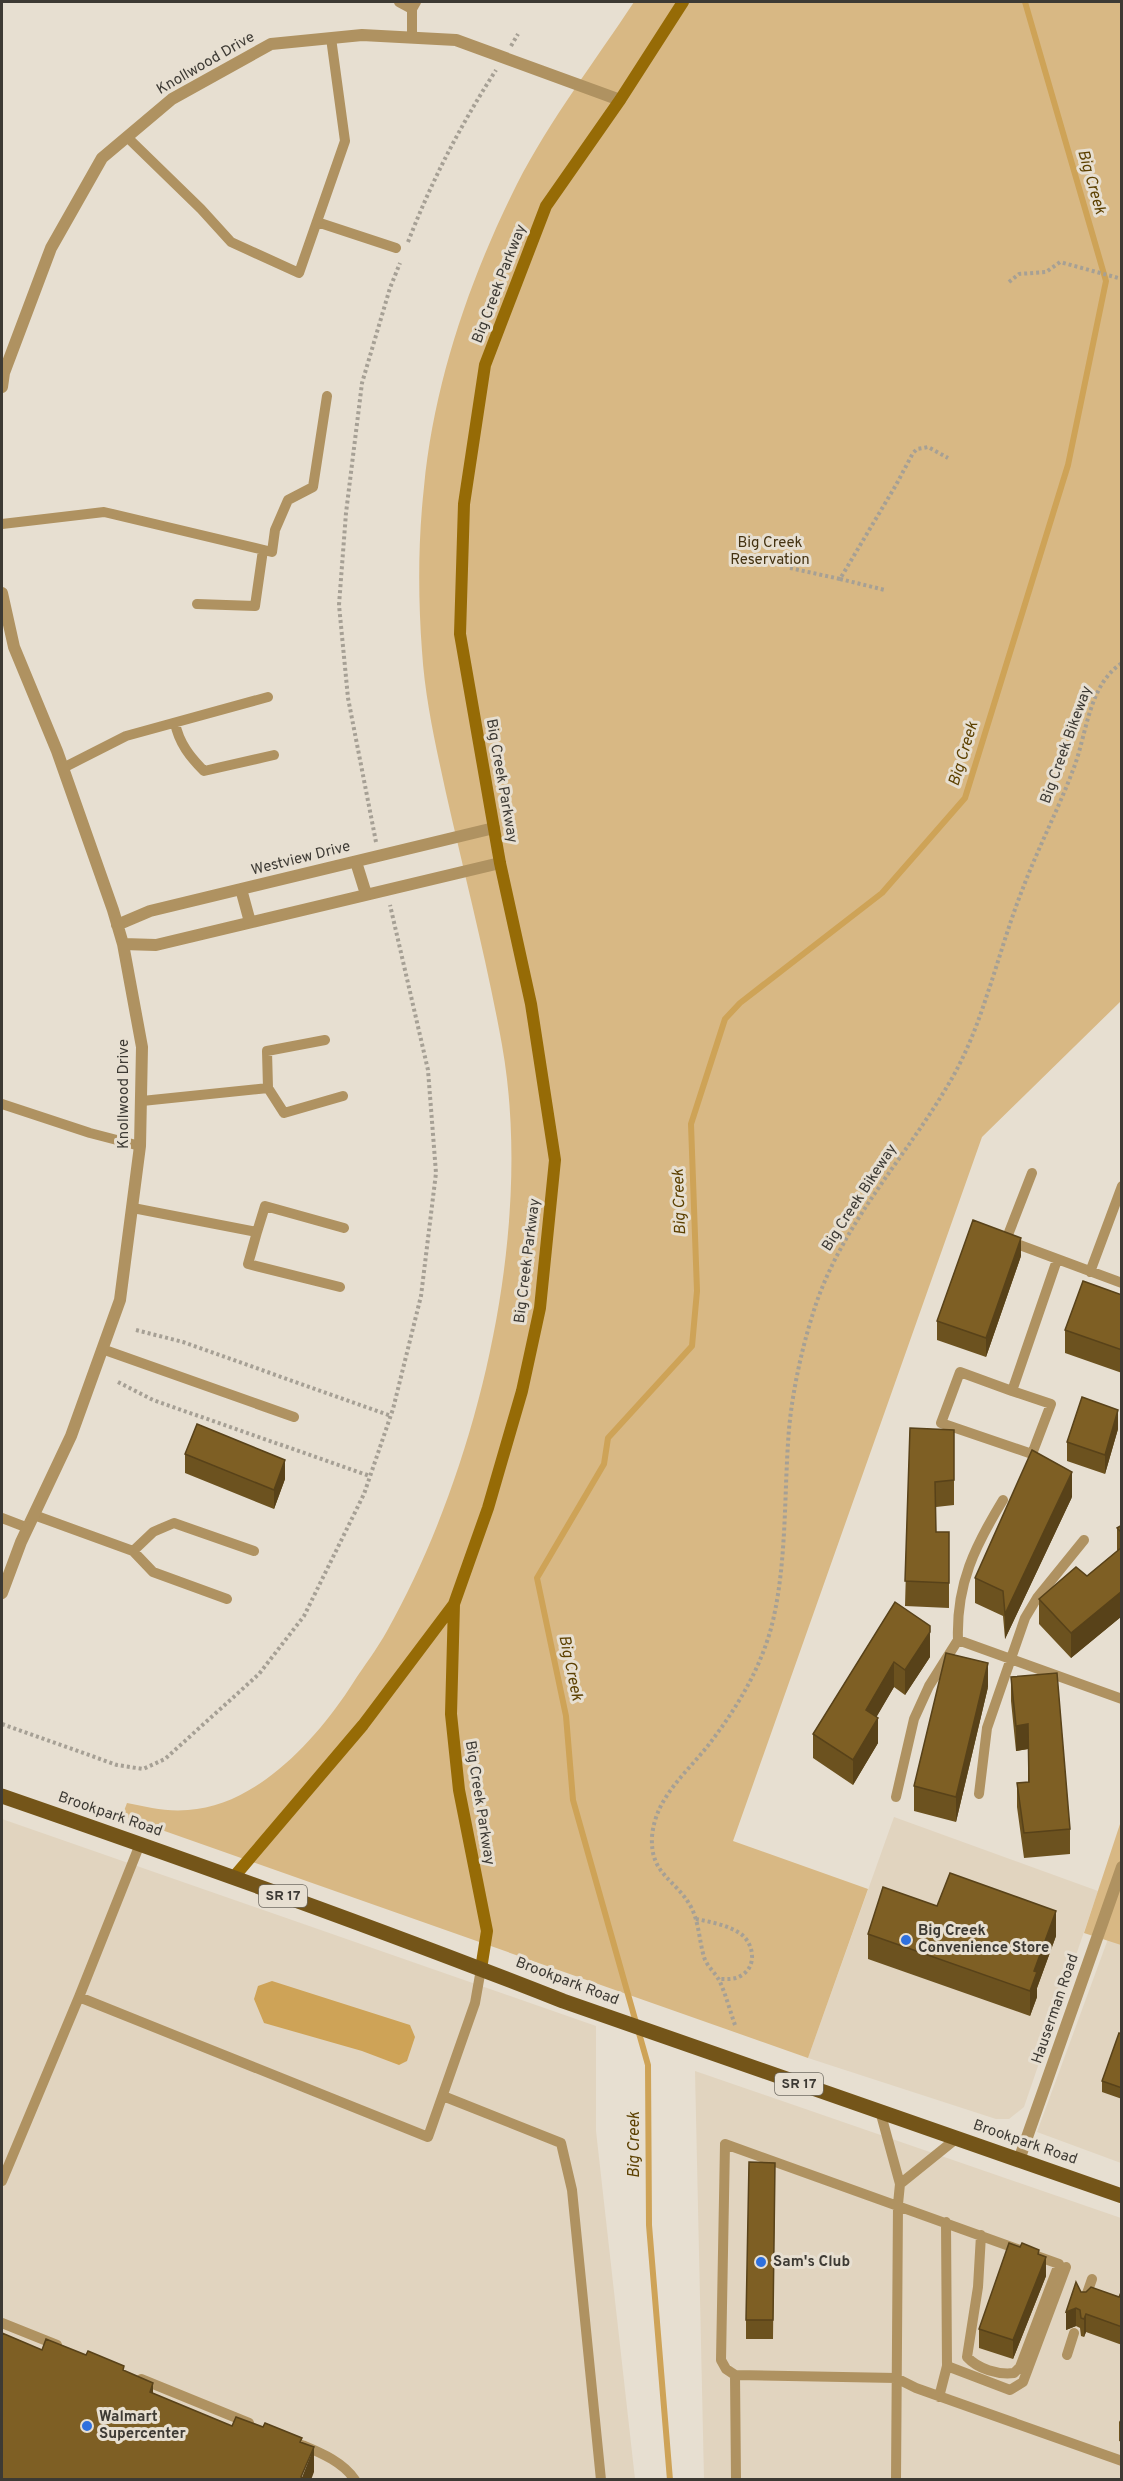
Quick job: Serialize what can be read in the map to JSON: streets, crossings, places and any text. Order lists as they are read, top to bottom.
{
  "streets": {
    "main road": ["Brookpark Road", "SR 17"],
    "street": [
      "Knollwood Drive",
      "Big Creek Parkway",
      "Westview Drive",
      "Hauserman Road"
    ],
    "path": ["Big Creek Bikeway"]
  },
  "crossings": [
    ["Knollwood Drive", "Big Creek Parkway"],
    ["Knollwood Drive", "Westview Drive"],
    ["Big Creek Parkway", "Westview Drive"],
    ["Big Creek Parkway", "Brookpark Road"],
    ["Brookpark Road", "Hauserman Road"]
  ],
  "water": ["Big Creek"],
  "parks": ["Big Creek Reservation"],
  "places": ["Big Creek Convenience Store", "Sam's Club", "Walmart Supercenter"]
}
